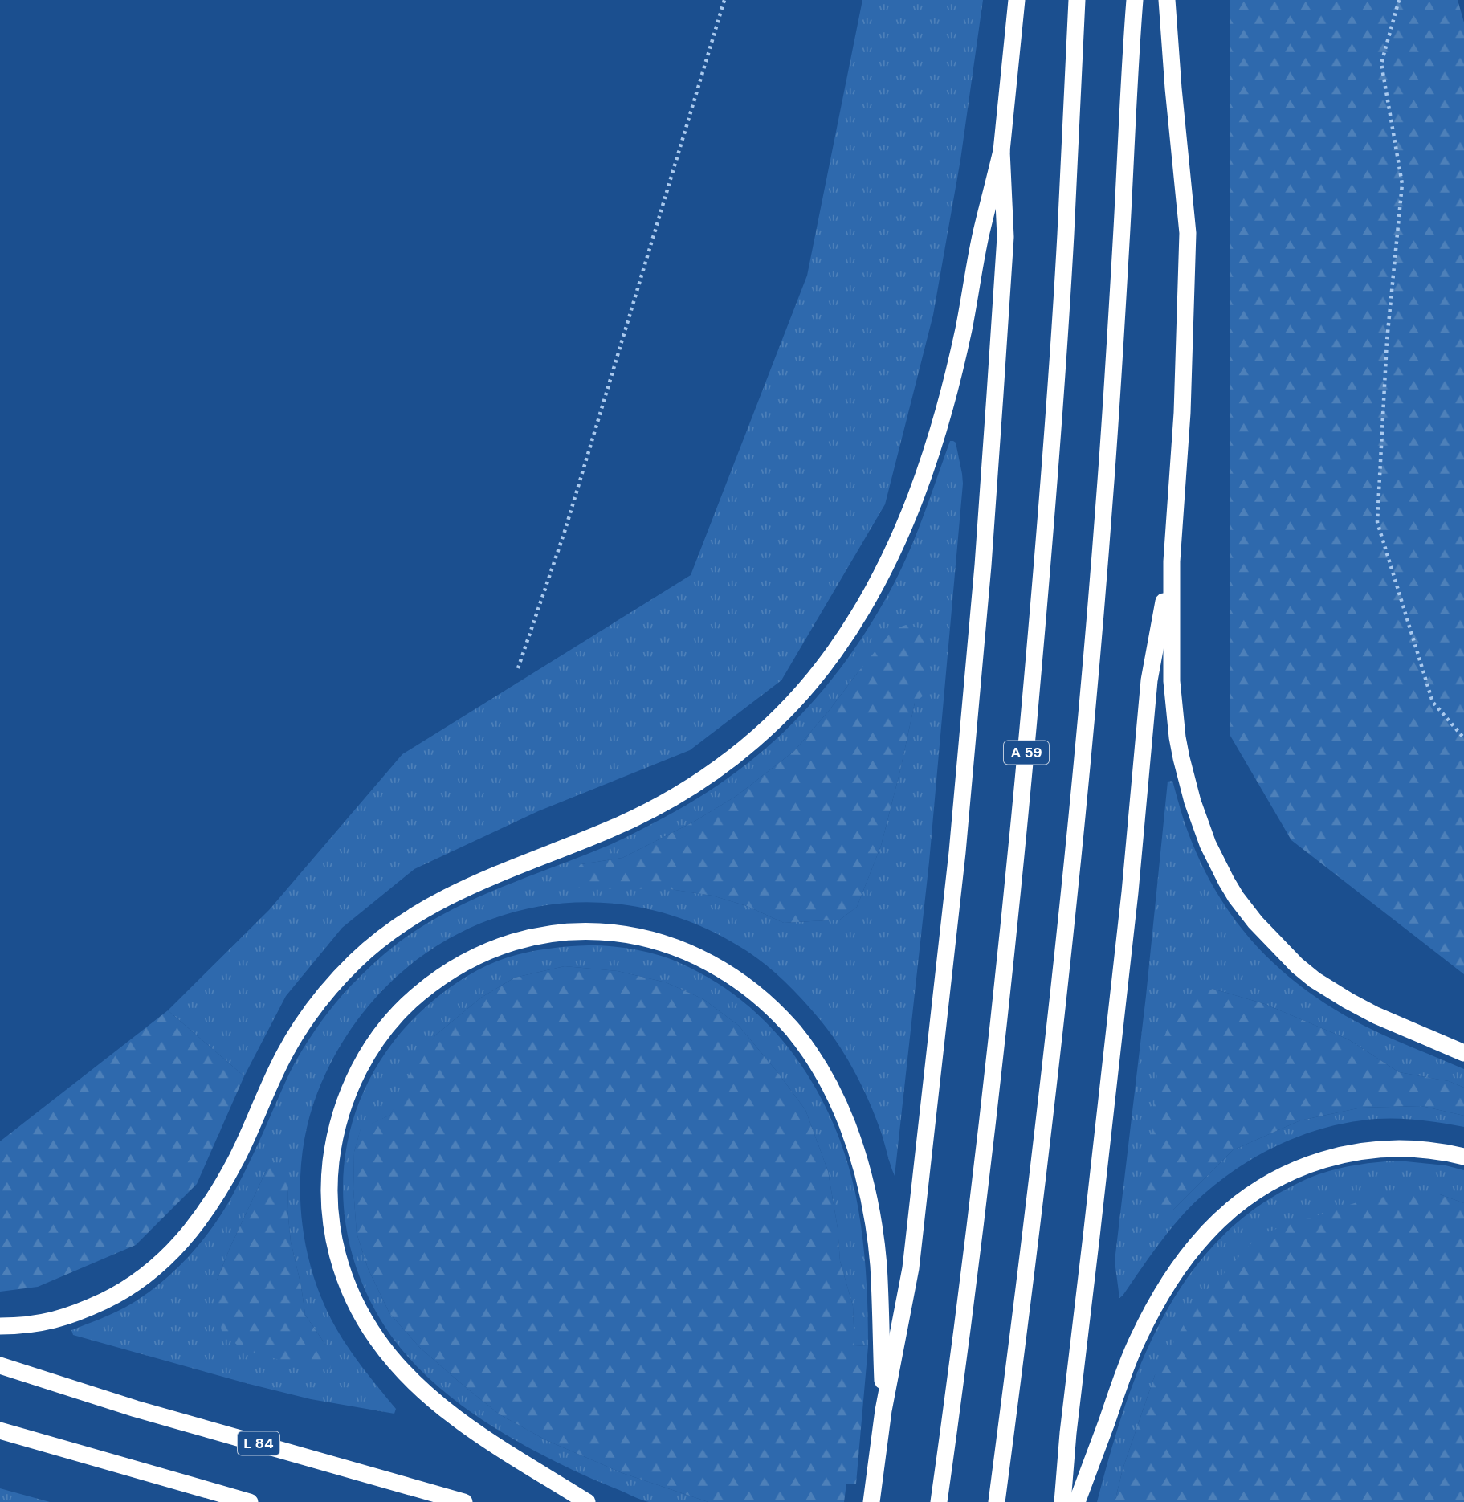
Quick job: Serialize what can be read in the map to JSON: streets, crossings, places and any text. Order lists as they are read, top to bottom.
{
  "streets": {
    "highway": ["A 59", "L 84"]
  }
}
